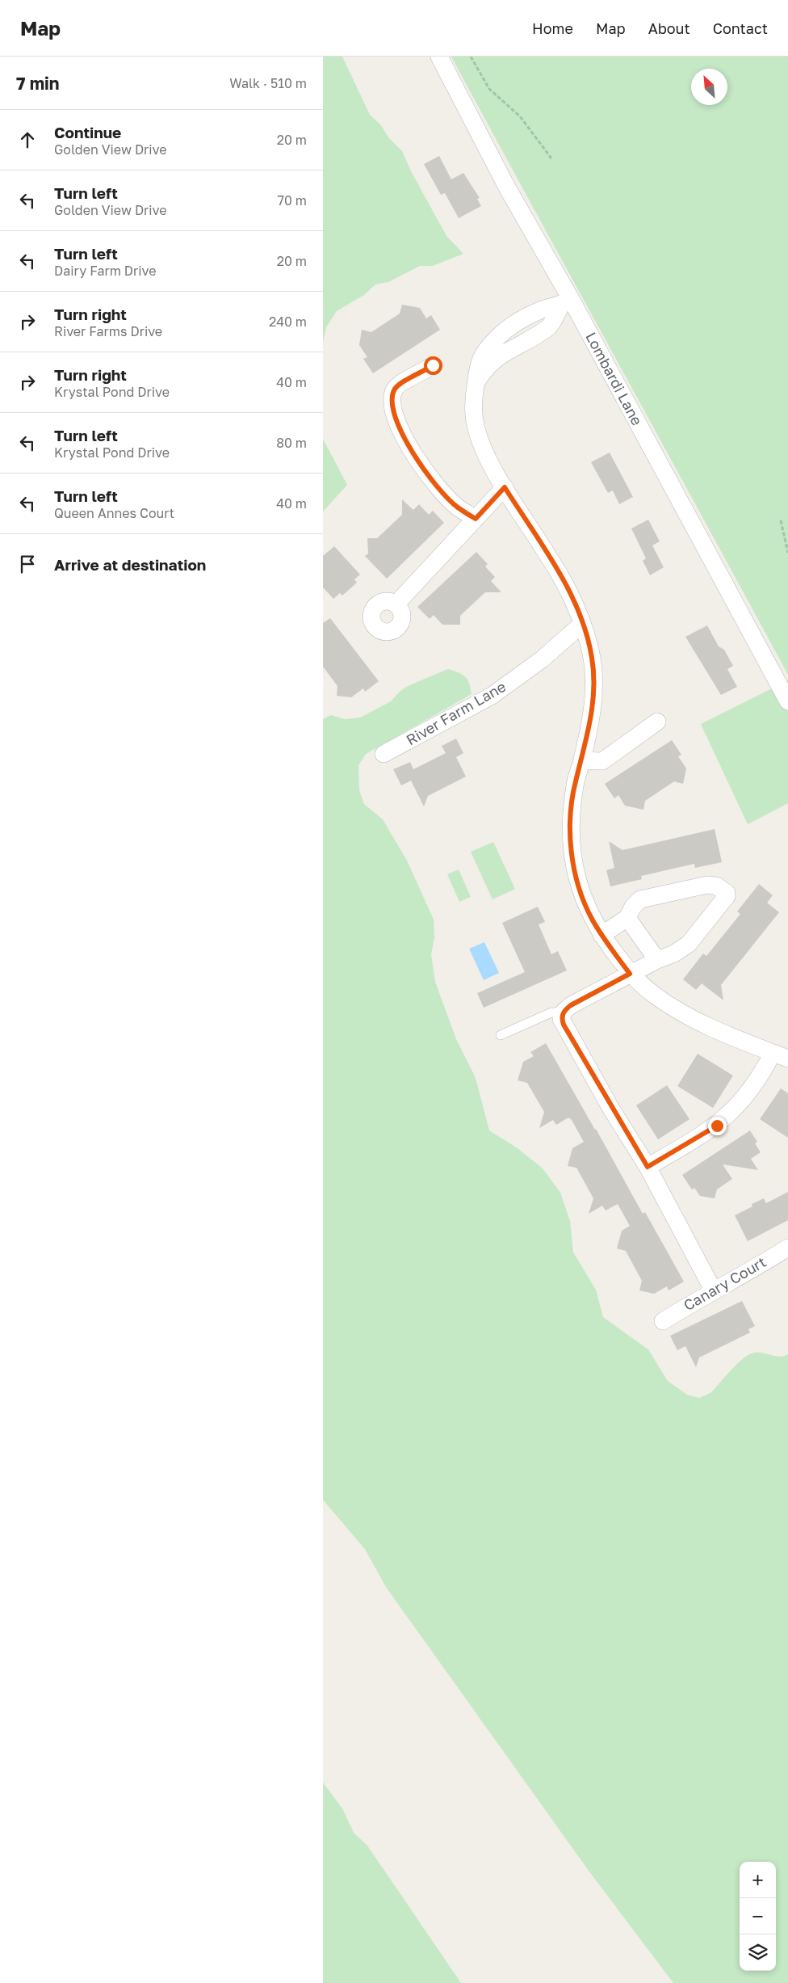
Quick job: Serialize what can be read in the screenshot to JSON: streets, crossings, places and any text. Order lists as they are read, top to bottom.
{
  "streets": {
    "street": ["Lombardi Lane", "River Farm Lane", "Canary Court"]
  },
  "north": "top left",
  "page": {
    "header": "Map",
    "nav": [
      "Home",
      "Map",
      "About",
      "Contact"
    ],
    "heading": ["7 min", "Walk · 510 m"],
    "list": [
      ["Continue", "Golden View Drive", "20 m"],
      ["Turn left", "Golden View Drive", "70 m"],
      ["Turn left", "Dairy Farm Drive", "20 m"],
      ["Turn right", "River Farms Drive", "240 m"],
      ["Turn right", "Krystal Pond Drive", "40 m"],
      ["Turn left", "Krystal Pond Drive", "80 m"],
      ["Turn left", "Queen Annes Court", "40 m"],
      "Arrive at destination"
    ],
    "map_buttons": ["+", "−"]
  }
}
